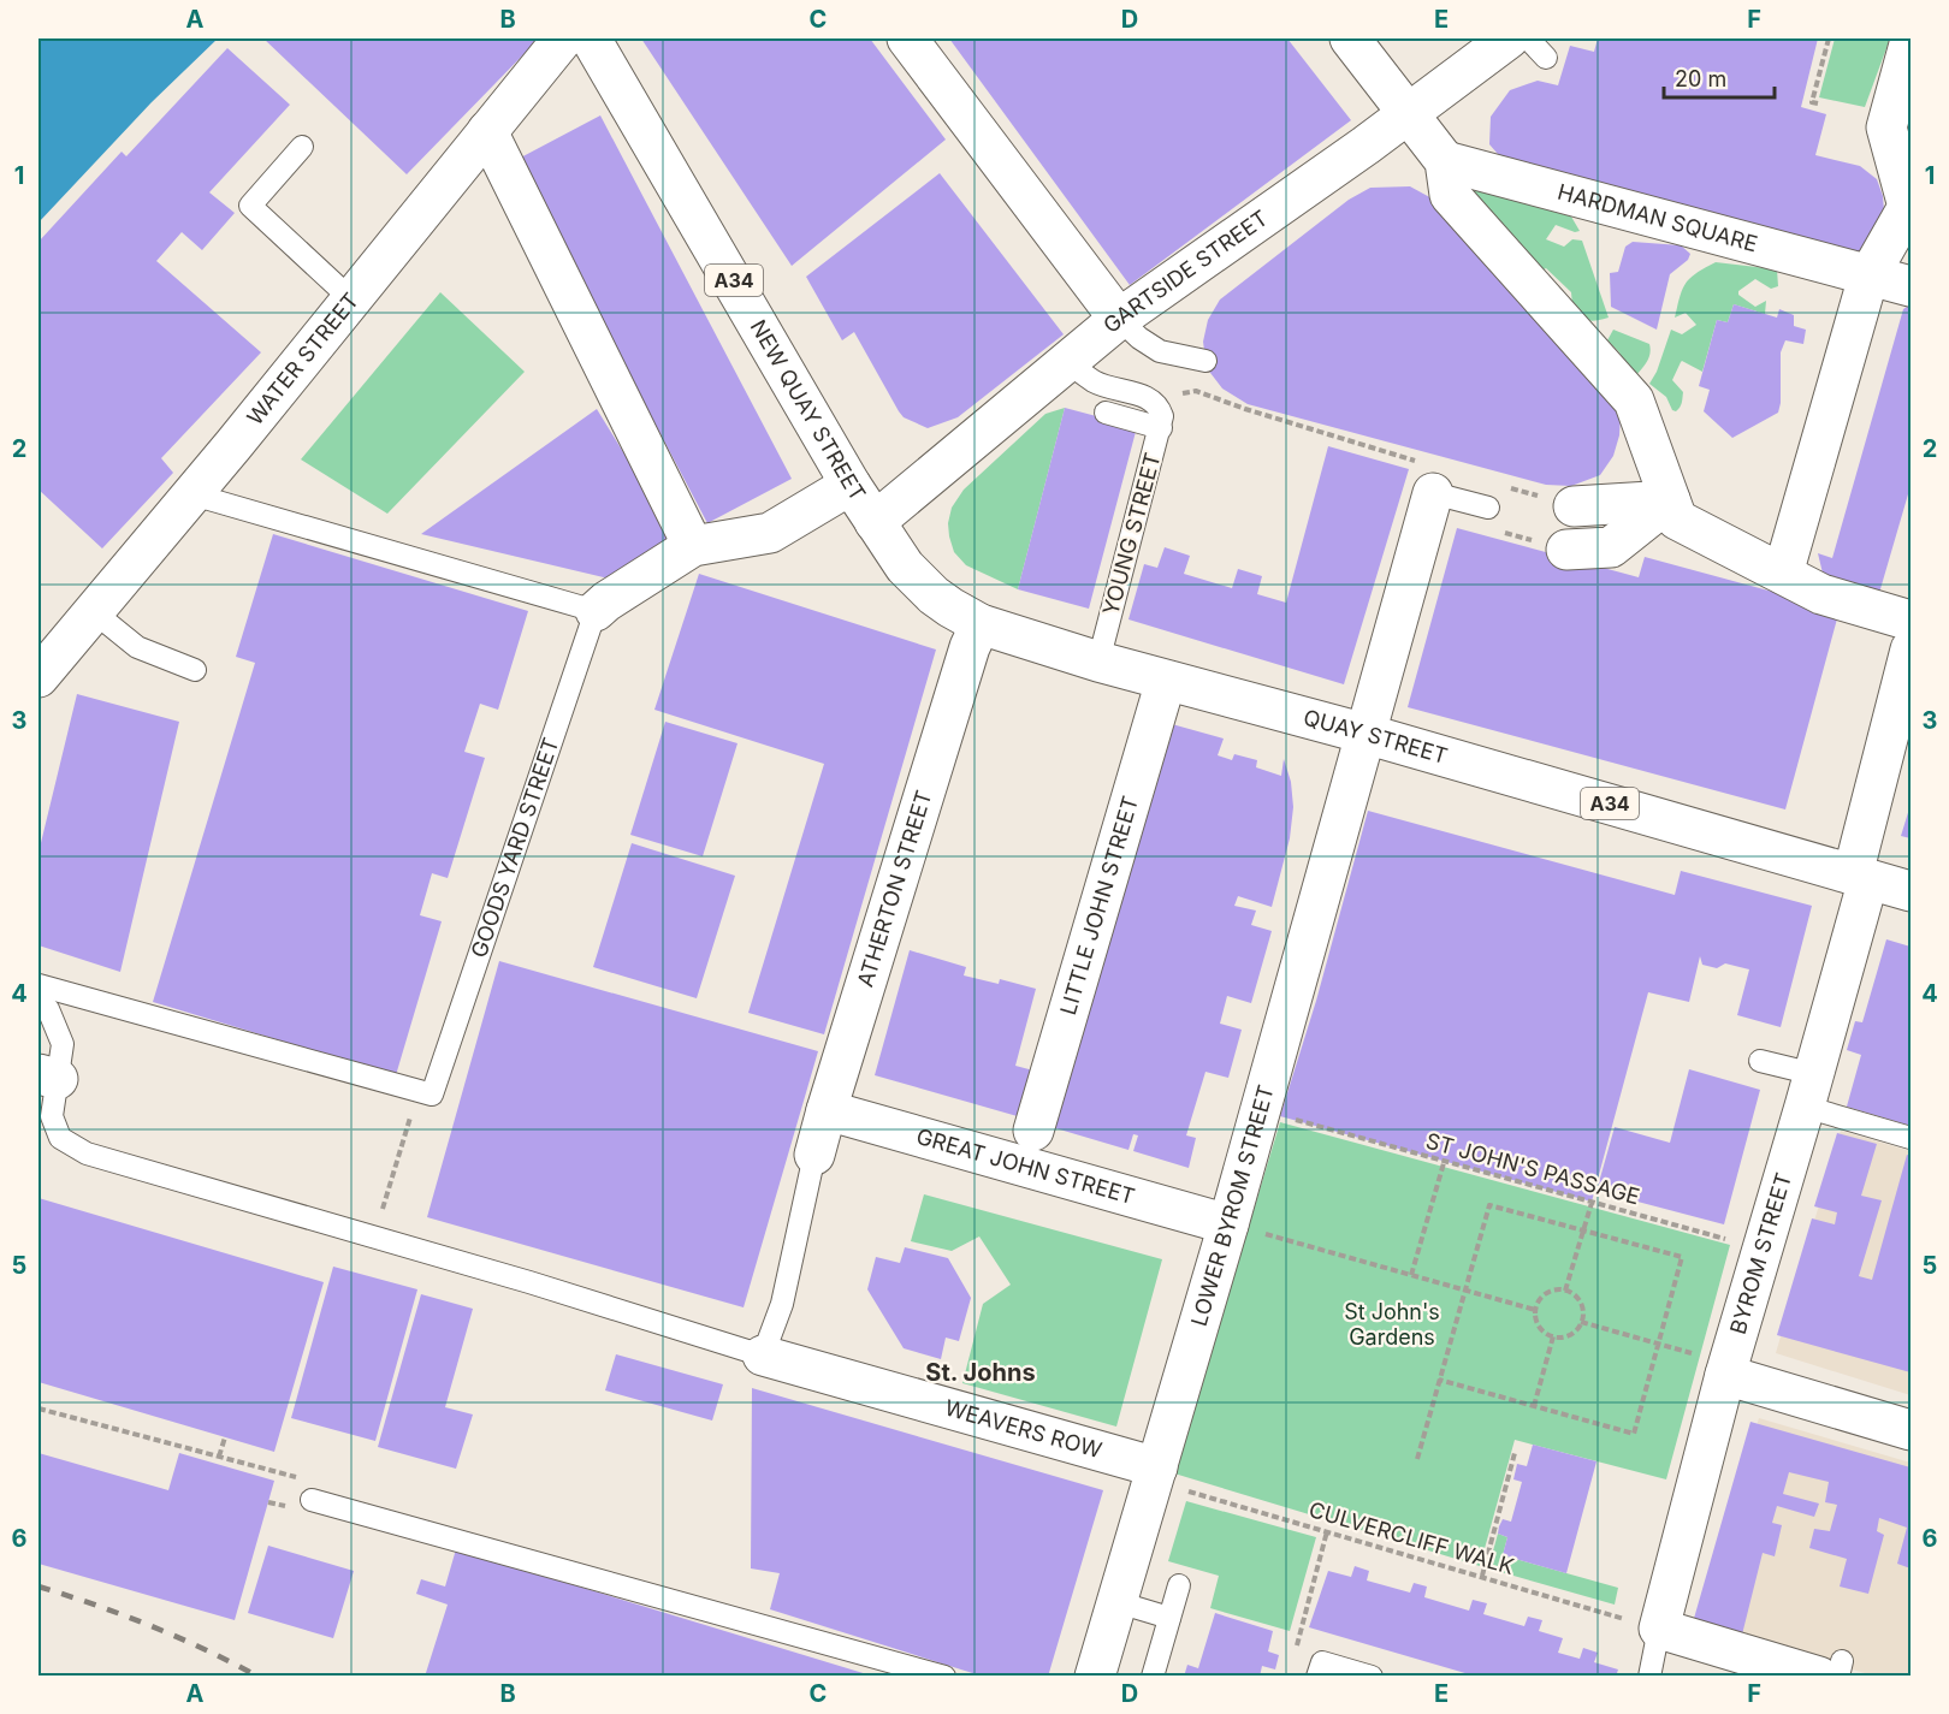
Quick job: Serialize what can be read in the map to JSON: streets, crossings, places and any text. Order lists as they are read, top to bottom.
{
  "streets": {
    "street": [
      "HARDMAN SQUARE",
      "GARTSIDE STREET",
      "A34",
      "WATER STREET",
      "NEW QUAY STREET",
      "QUAY STREET",
      "ATHERTON STREET",
      "LITTLE JOHN STREET",
      "GREAT JOHN STREET",
      "LOWER BYROM STREET",
      "BYROM STREET",
      "WEAVERS ROW"
    ],
    "lane": ["YOUNG STREET", "GOODS YARD STREET"],
    "path": ["ST JOHN'S PASSAGE", "CULVERCLIFF WALK"]
  },
  "crossings": [
    ["GARTSIDE STREET", "NEW QUAY STREET"],
    ["GARTSIDE STREET", "QUAY STREET"],
    ["NEW QUAY STREET", "QUAY STREET"],
    ["YOUNG STREET", "QUAY STREET"],
    ["QUAY STREET", "ATHERTON STREET"],
    ["QUAY STREET", "LITTLE JOHN STREET"],
    ["QUAY STREET", "LOWER BYROM STREET"],
    ["QUAY STREET", "BYROM STREET"],
    ["ATHERTON STREET", "GREAT JOHN STREET"],
    ["GREAT JOHN STREET", "LOWER BYROM STREET"],
    ["ST JOHN'S PASSAGE", "BYROM STREET"],
    ["LOWER BYROM STREET", "WEAVERS ROW"],
    ["LOWER BYROM STREET", "CULVERCLIFF WALK"],
    ["BYROM STREET", "CULVERCLIFF WALK"],
    ["WEAVERS ROW", "CULVERCLIFF WALK"]
  ],
  "districts": ["St. Johns"],
  "parks": ["St John's Gardens"],
  "scale_bar": "20 m",
  "grid": {
    "columns": [
      "A",
      "B",
      "C",
      "D",
      "E",
      "F"
    ],
    "rows": [
      "1",
      "2",
      "3",
      "4",
      "5",
      "6"
    ]
  }
}
